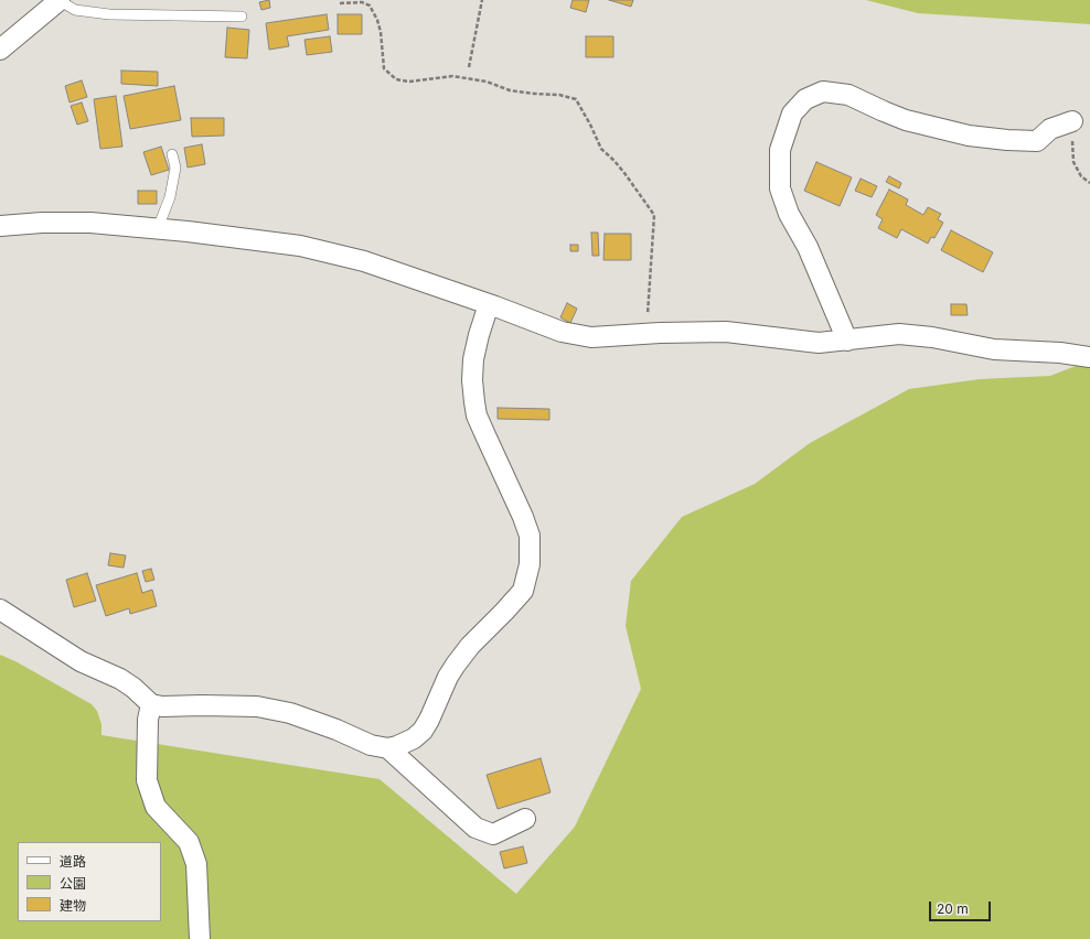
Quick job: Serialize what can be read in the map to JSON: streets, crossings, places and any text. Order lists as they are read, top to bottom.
{
  "legend": ["道路", "公園", "建物"],
  "scale_bar": "20 m"
}
